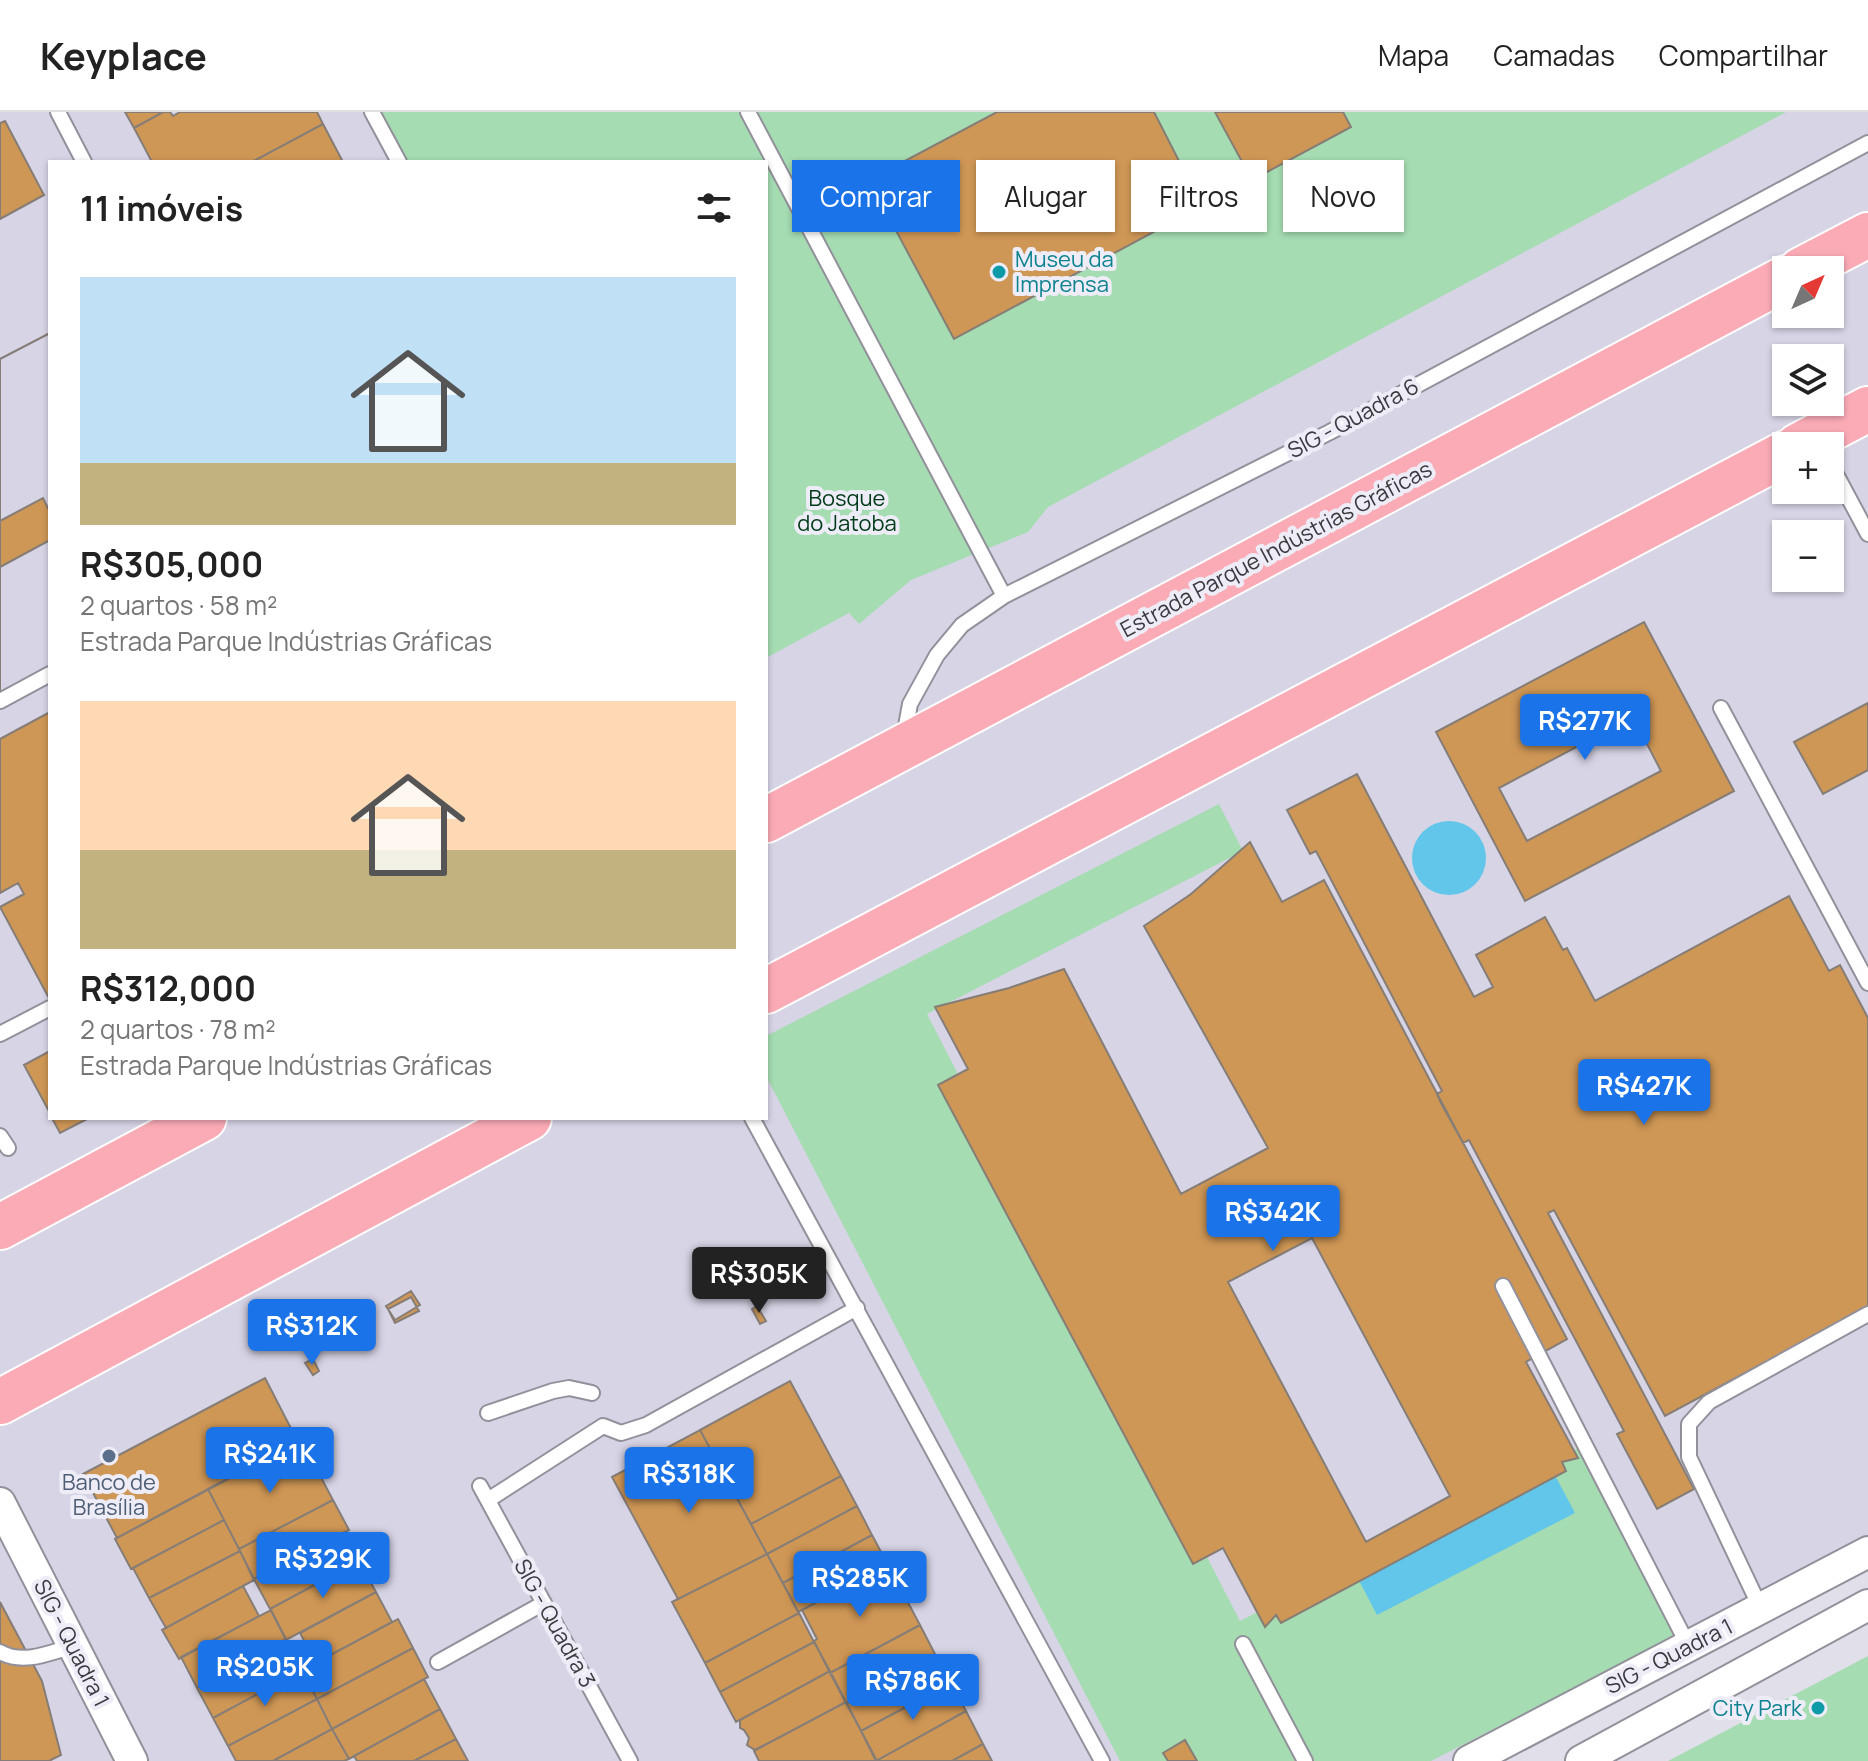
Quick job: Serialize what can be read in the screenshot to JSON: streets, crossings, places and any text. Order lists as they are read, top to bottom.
{
  "streets": {
    "main road": ["Estrada Parque Indústrias Gráficas"],
    "street": ["SIG - Quadra 1"],
    "lane": ["SIG - Quadra 6", "SIG - Quadra 3"]
  },
  "crossings": [
    ["SIG - Quadra 6", "Estrada Parque Indústrias Gráficas"]
  ],
  "parks": ["Bosque do Jatoba"],
  "places": ["Museu da Imprensa", "Banco de Brasília", "City Park"],
  "north": "top right",
  "page": {
    "header": "Keyplace",
    "nav": ["Mapa", "Camadas", "Compartilhar"],
    "chip": [
      "Comprar",
      "Alugar",
      "Filtros",
      "Novo"
    ],
    "heading": "11 imóveis",
    "map_buttons": ["+", "−"],
    "list": [
      {
        "name": "R$305,000",
        "note": "2 quartos · 58 m² · Estrada Parque Indústrias Gráficas"
      },
      {
        "name": "R$312,000",
        "note": "2 quartos · 78 m² · Estrada Parque Indústrias Gráficas"
      }
    ],
    "price": [
      "R$277K",
      "R$427K",
      "R$342K",
      "R$305K",
      "R$312K",
      "R$241K",
      "R$318K",
      "R$329K",
      "R$285K",
      "R$205K",
      "R$786K"
    ]
  }
}
